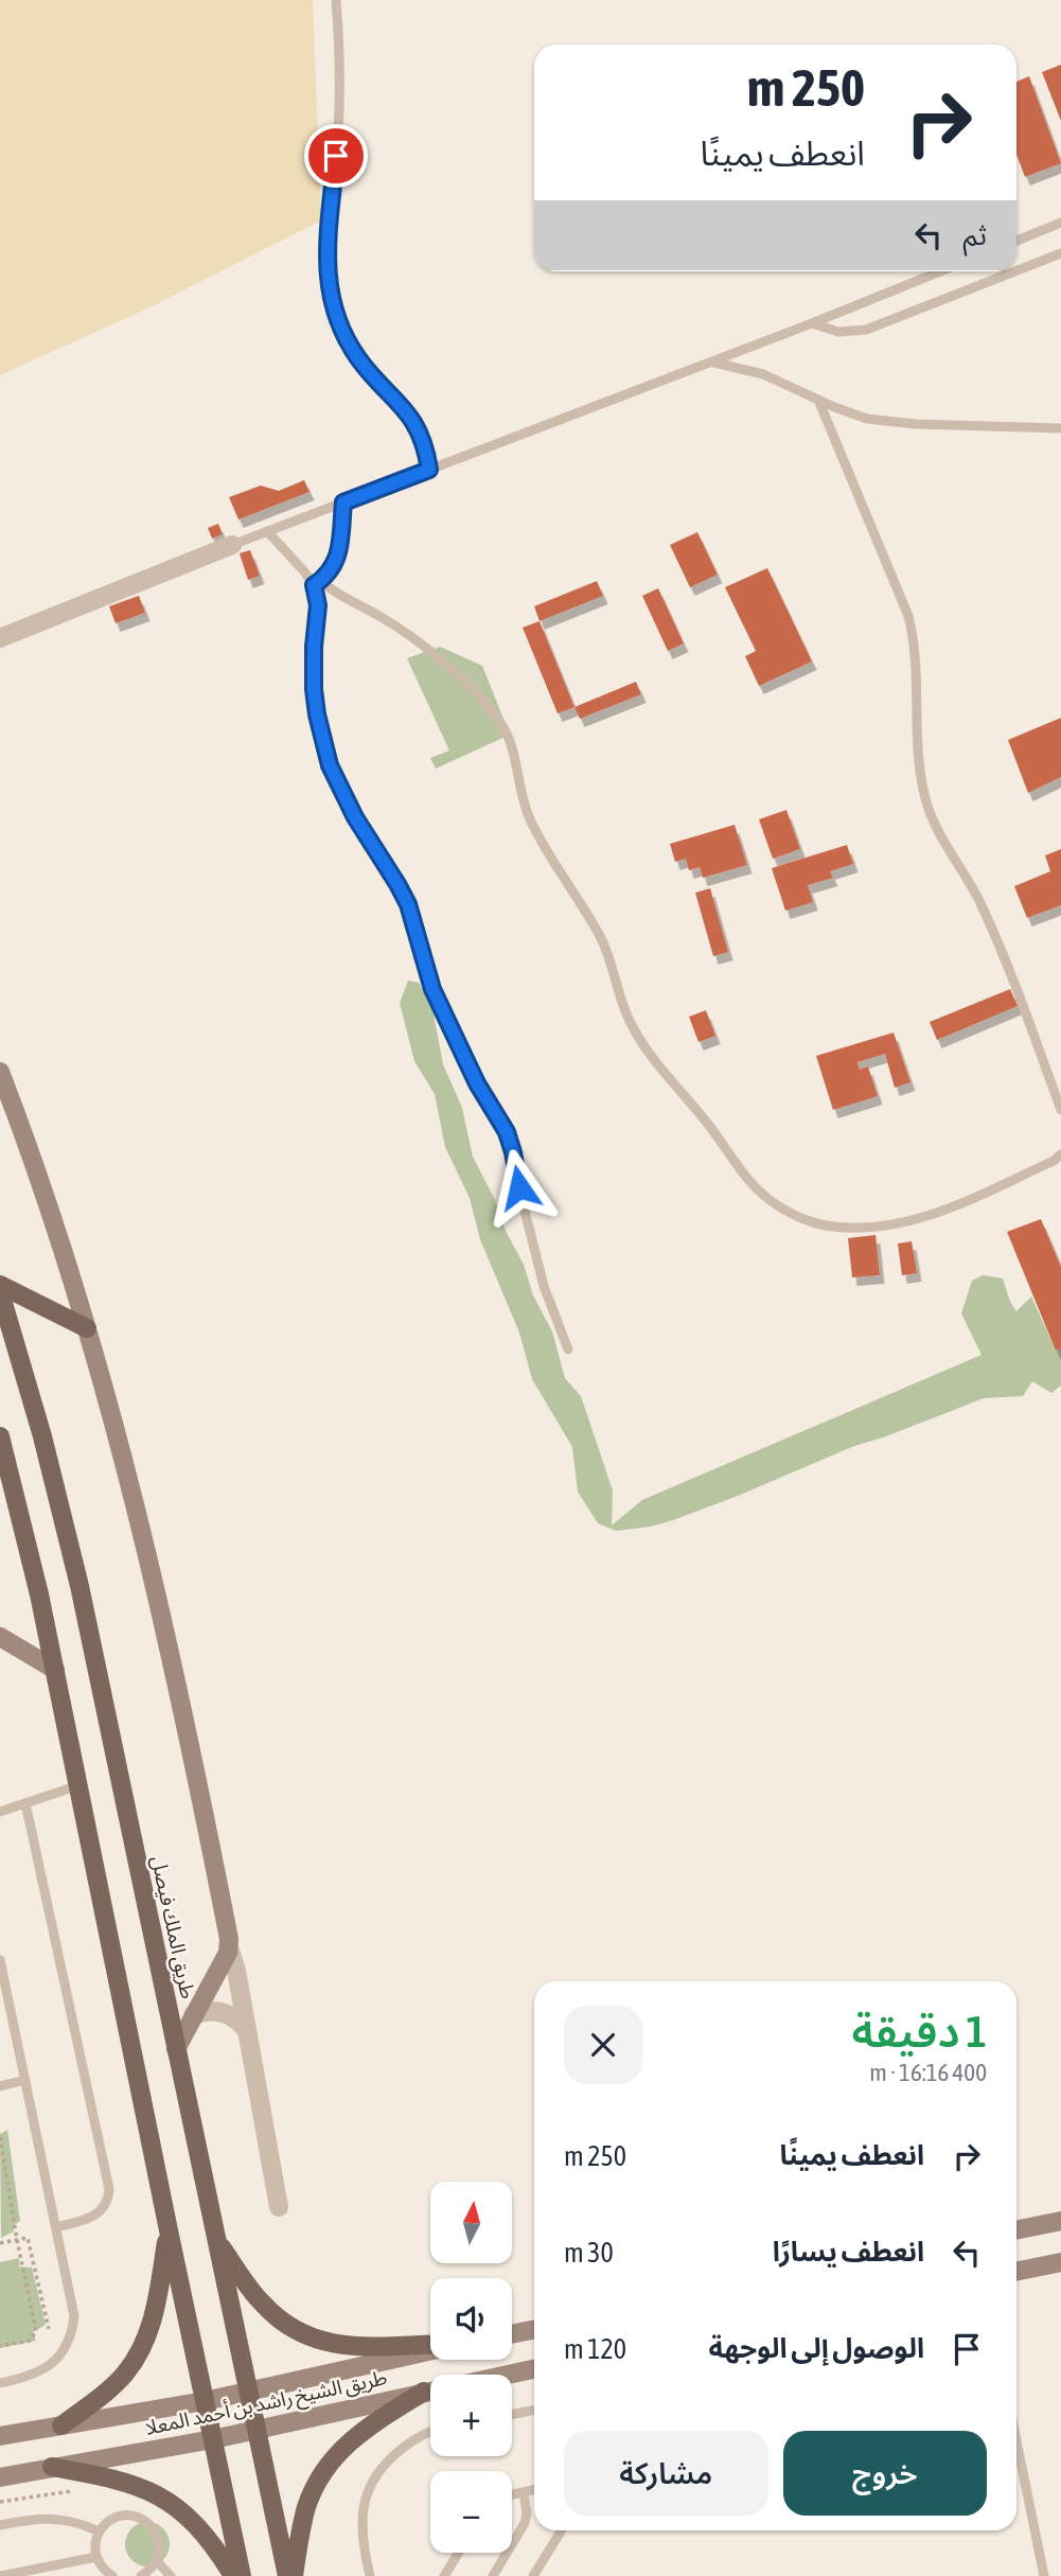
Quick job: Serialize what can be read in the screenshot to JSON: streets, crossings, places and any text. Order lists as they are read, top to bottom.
{
  "streets": {
    "main road": ["طريق الملك فيصل"],
    "street": ["طريق الشيخ راشد بن أحمد المعلا"]
  },
  "crossings": [
    ["طريق الملك فيصل", "طريق الشيخ راشد بن أحمد المعلا"]
  ],
  "north": "top",
  "page": {
    "turn": ["250 m", "انعطف يمينًا"],
    "then": "ثم",
    "heading": ["1 دقيقة", "400 m · 16:16"],
    "list": [
      {
        "name": "انعطف يمينًا",
        "value": "250 m"
      },
      {
        "name": "انعطف يسارًا",
        "value": "30 m"
      },
      {
        "name": "الوصول إلى الوجهة",
        "value": "120 m"
      }
    ],
    "map_buttons": ["+", "−"],
    "buttons": ["خروج", "مشاركة"]
  }
}
